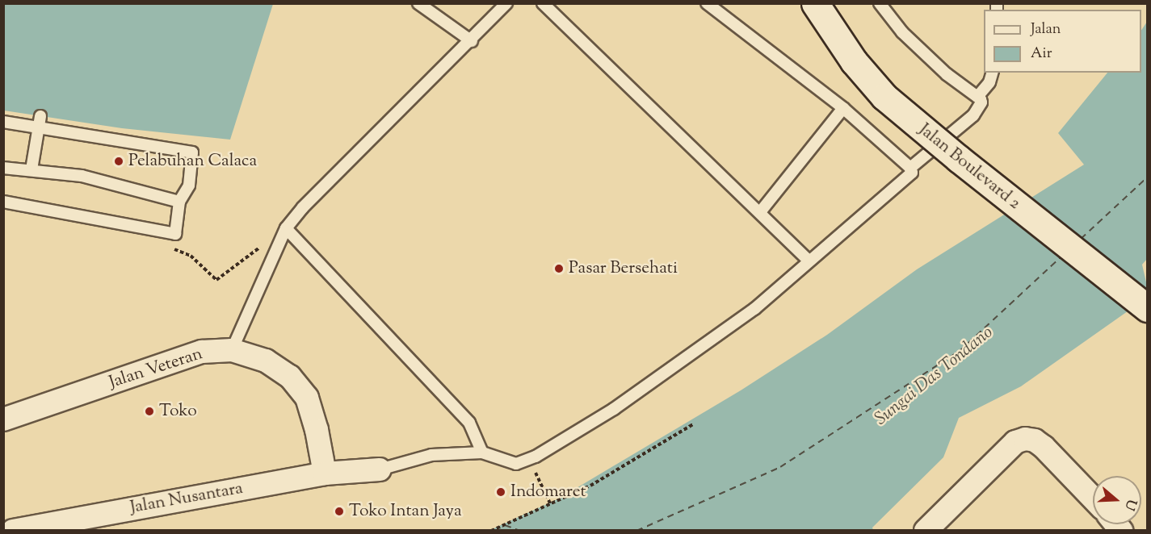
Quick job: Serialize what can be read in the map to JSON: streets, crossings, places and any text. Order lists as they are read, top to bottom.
{
  "streets": {
    "main road": ["Jalan Boulevard 2"],
    "street": ["Jalan Veteran", "Jalan Nusantara"]
  },
  "crossings": [
    ["Jalan Veteran", "Jalan Nusantara"]
  ],
  "water": ["Sungai Das Tondano"],
  "places": [
    "Pelabuhan Calaca",
    "Pasar Bersehati",
    "Toko",
    "Indomaret",
    "Toko Intan Jaya"
  ],
  "legend": ["Jalan", "Air"],
  "north": "right"
}
